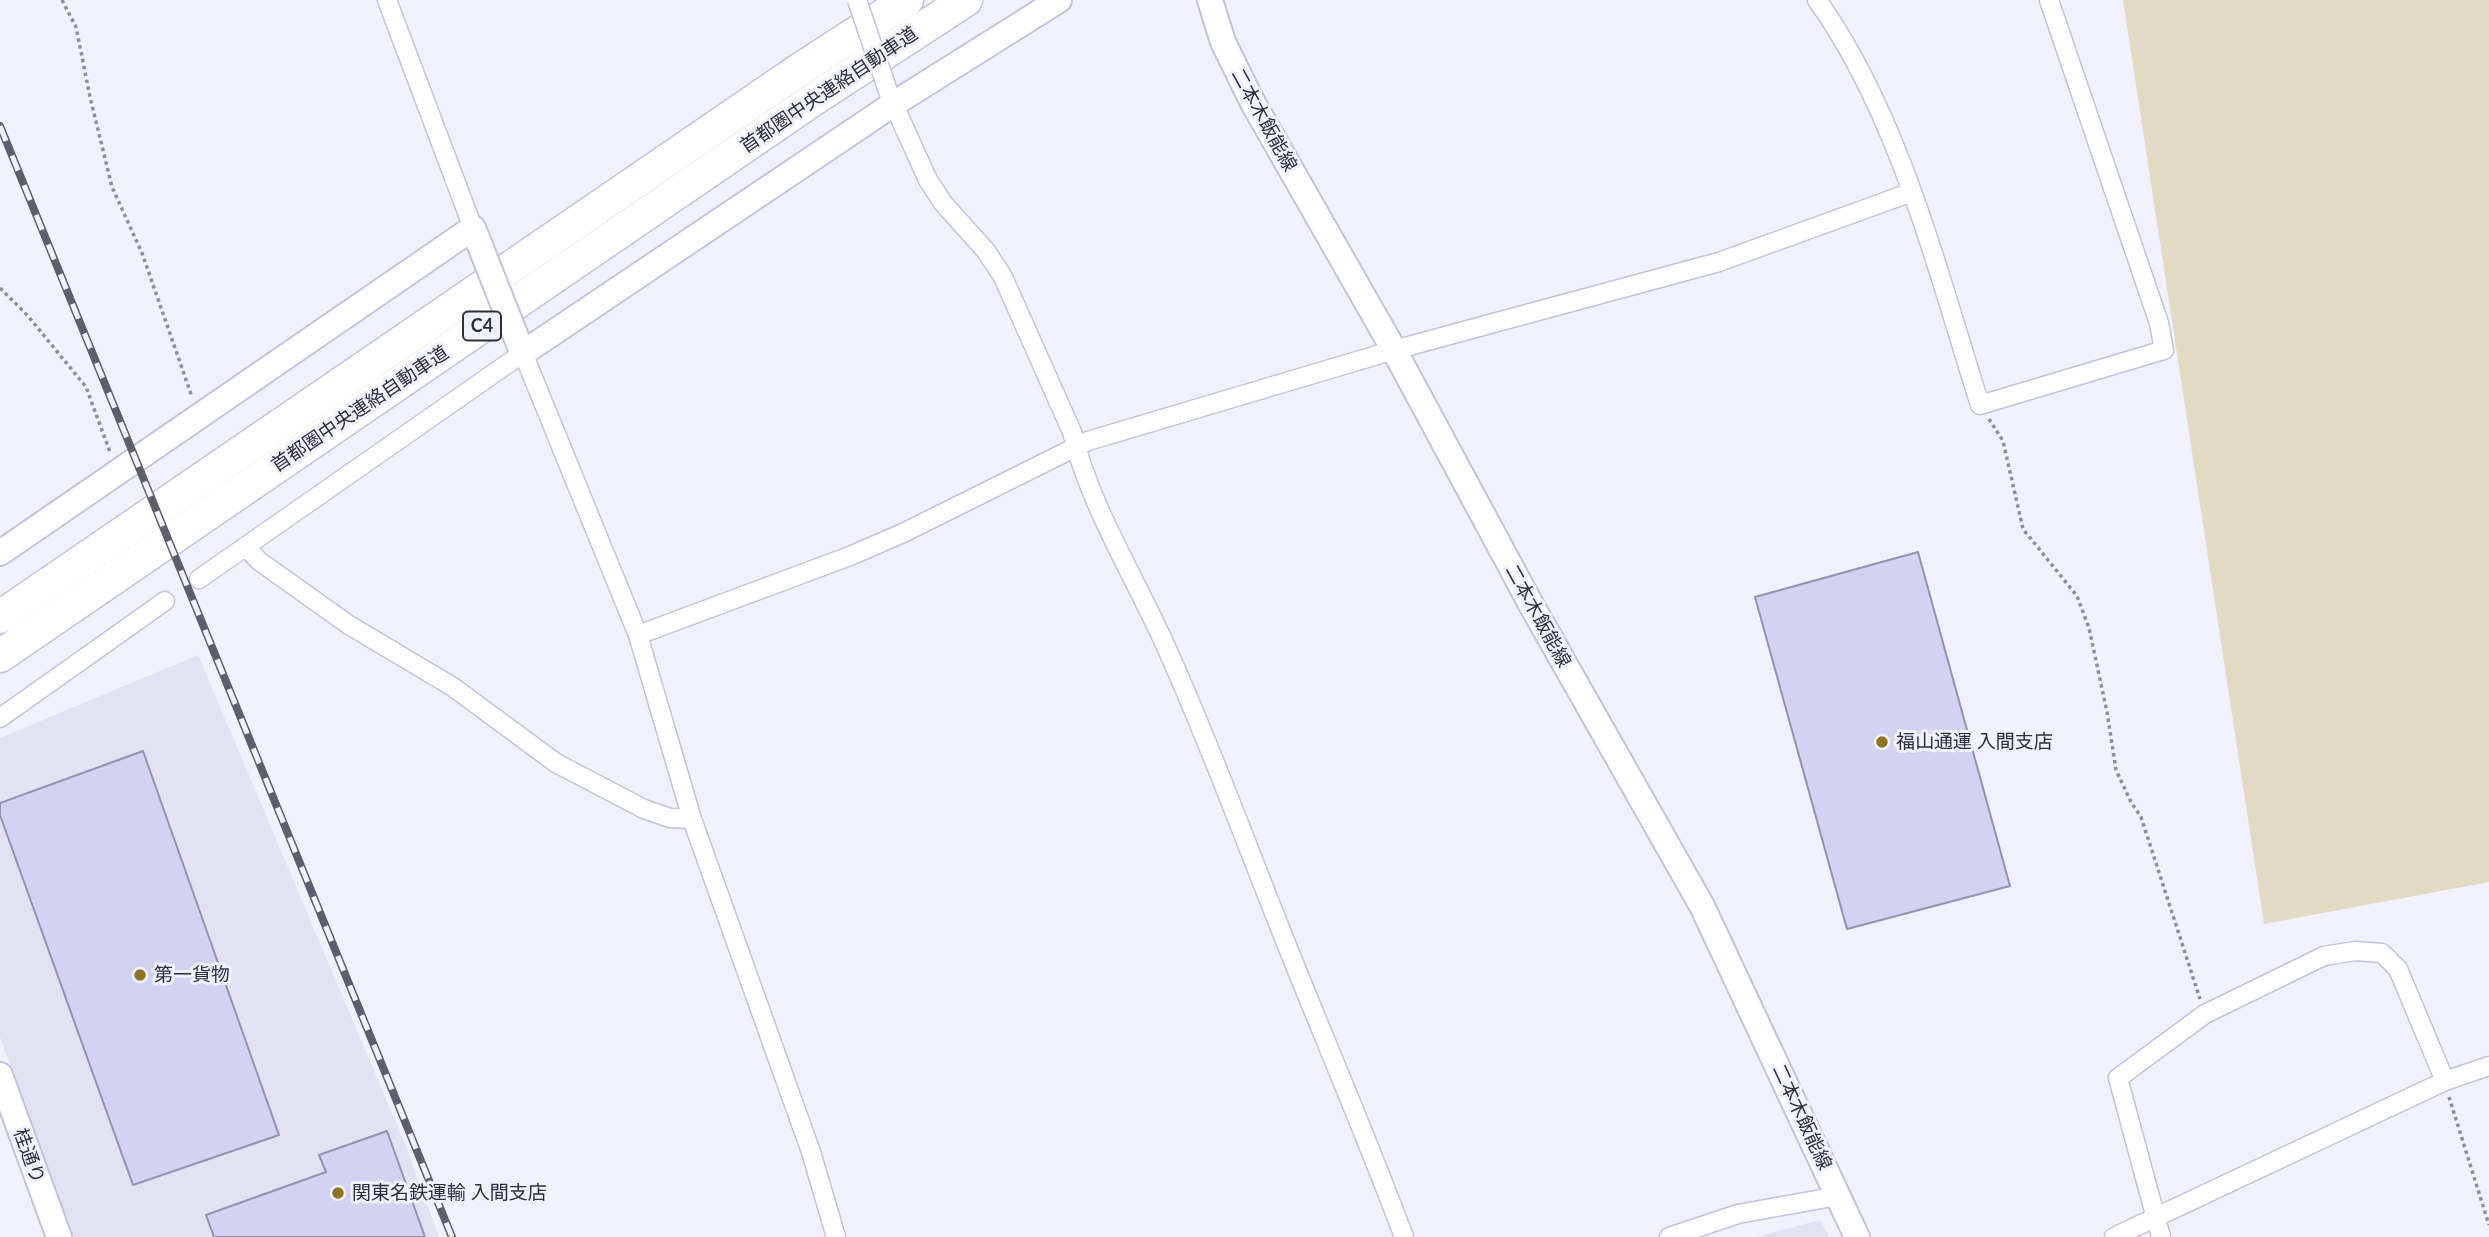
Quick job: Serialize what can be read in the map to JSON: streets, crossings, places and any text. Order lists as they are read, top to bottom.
{
  "streets": {
    "highway": ["首都圏中央連絡自動車道", "C4"],
    "street": ["二本木飯能線", "桂通り"]
  },
  "places": ["福山通運 入間支店", "第一貨物", "関東名鉄運輸 入間支店"]
}
